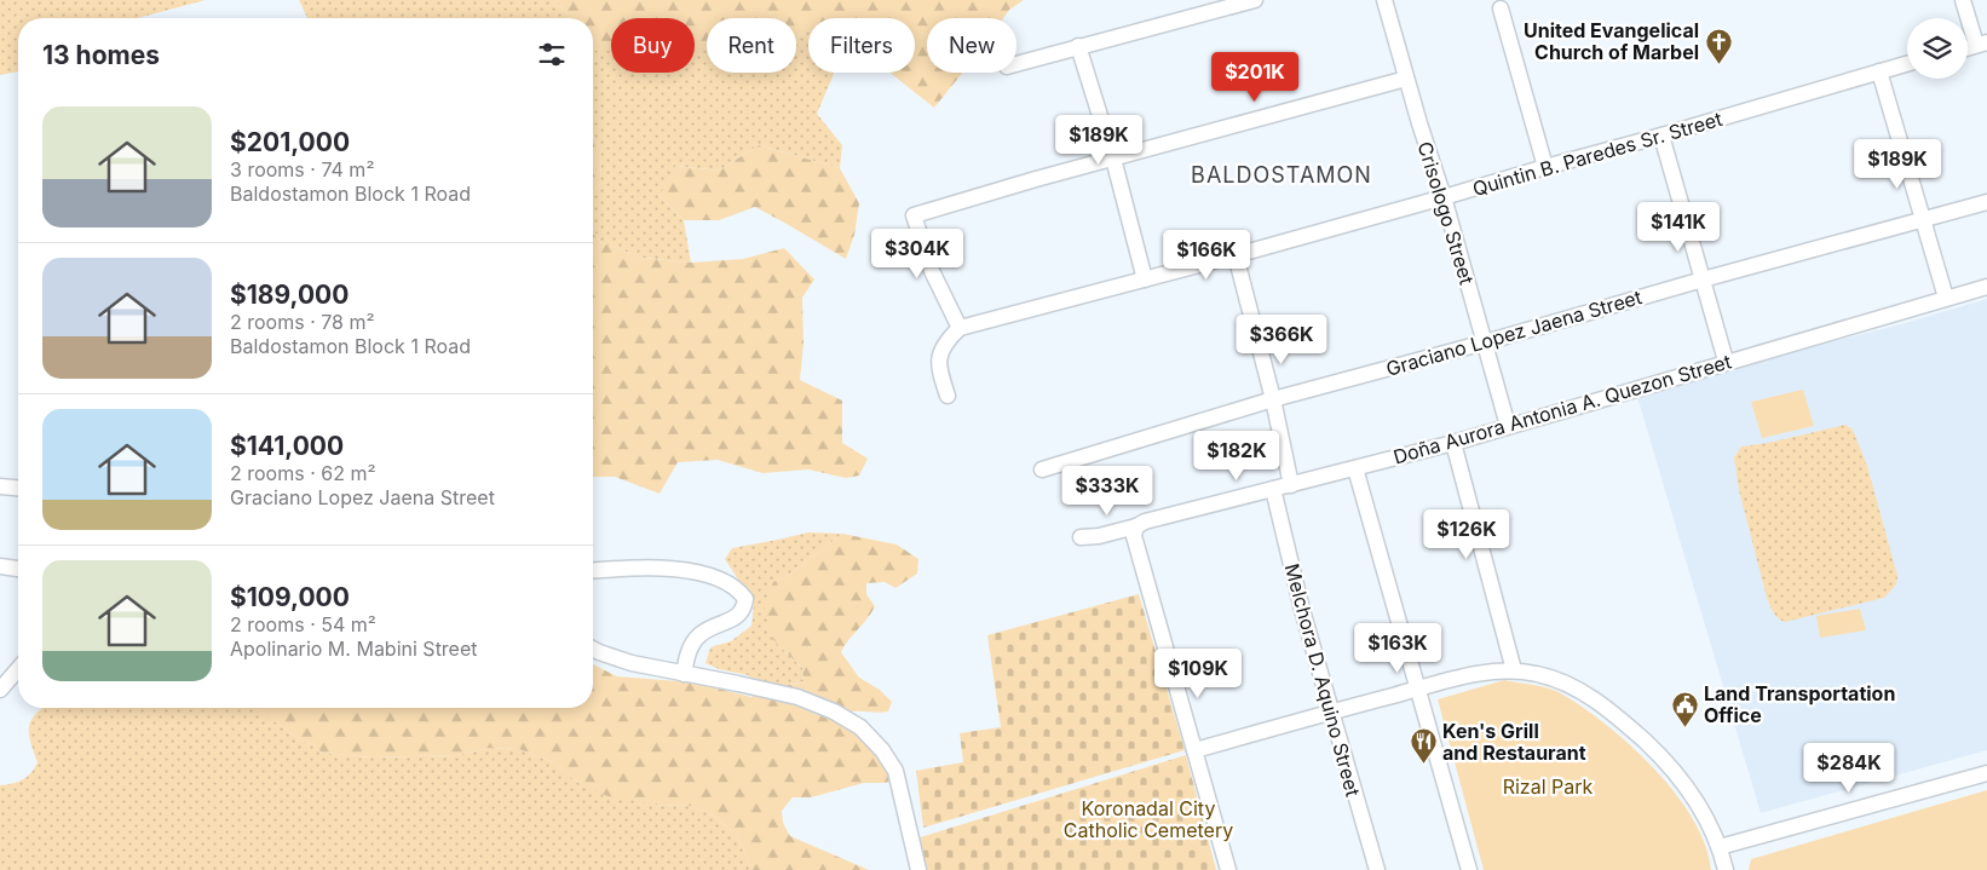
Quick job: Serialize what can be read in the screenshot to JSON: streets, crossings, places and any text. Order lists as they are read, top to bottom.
{
  "streets": {
    "street": [
      "Quintin B. Paredes Sr. Street",
      "Crisologo Street",
      "Graciano Lopez Jaena Street",
      "Doña Aurora Antonia A. Quezon Street",
      "Melchora D. Aquino Street"
    ]
  },
  "crossings": [
    ["Quintin B. Paredes Sr. Street", "Crisologo Street"],
    ["Crisologo Street", "Graciano Lopez Jaena Street"],
    ["Crisologo Street", "Doña Aurora Antonia A. Quezon Street"],
    ["Doña Aurora Antonia A. Quezon Street", "Melchora D. Aquino Street"]
  ],
  "districts": ["BALDOSTAMON"],
  "parks": ["Rizal Park", "Koronadal City Catholic Cemetery"],
  "places": {
    "church": ["United Evangelical Church of Marbel"],
    "public building": ["Land Transportation Office"],
    "restaurant": ["Ken's Grill and Restaurant"]
  },
  "page": {
    "chip": [
      "Buy",
      "Rent",
      "Filters",
      "New"
    ],
    "heading": "13 homes",
    "price": [
      "$201K",
      "$189K",
      "$189K",
      "$141K",
      "$304K",
      "$166K",
      "$366K",
      "$182K",
      "$333K",
      "$126K",
      "$163K",
      "$109K",
      "$284K"
    ],
    "list": [
      {
        "name": "$201,000",
        "note": "3 rooms · 74 m² · Baldostamon Block 1 Road"
      },
      {
        "name": "$189,000",
        "note": "2 rooms · 78 m² · Baldostamon Block 1 Road"
      },
      {
        "name": "$141,000",
        "note": "2 rooms · 62 m² · Graciano Lopez Jaena Street"
      },
      {
        "name": "$109,000",
        "note": "2 rooms · 54 m² · Apolinario M. Mabini Street"
      }
    ]
  }
}
